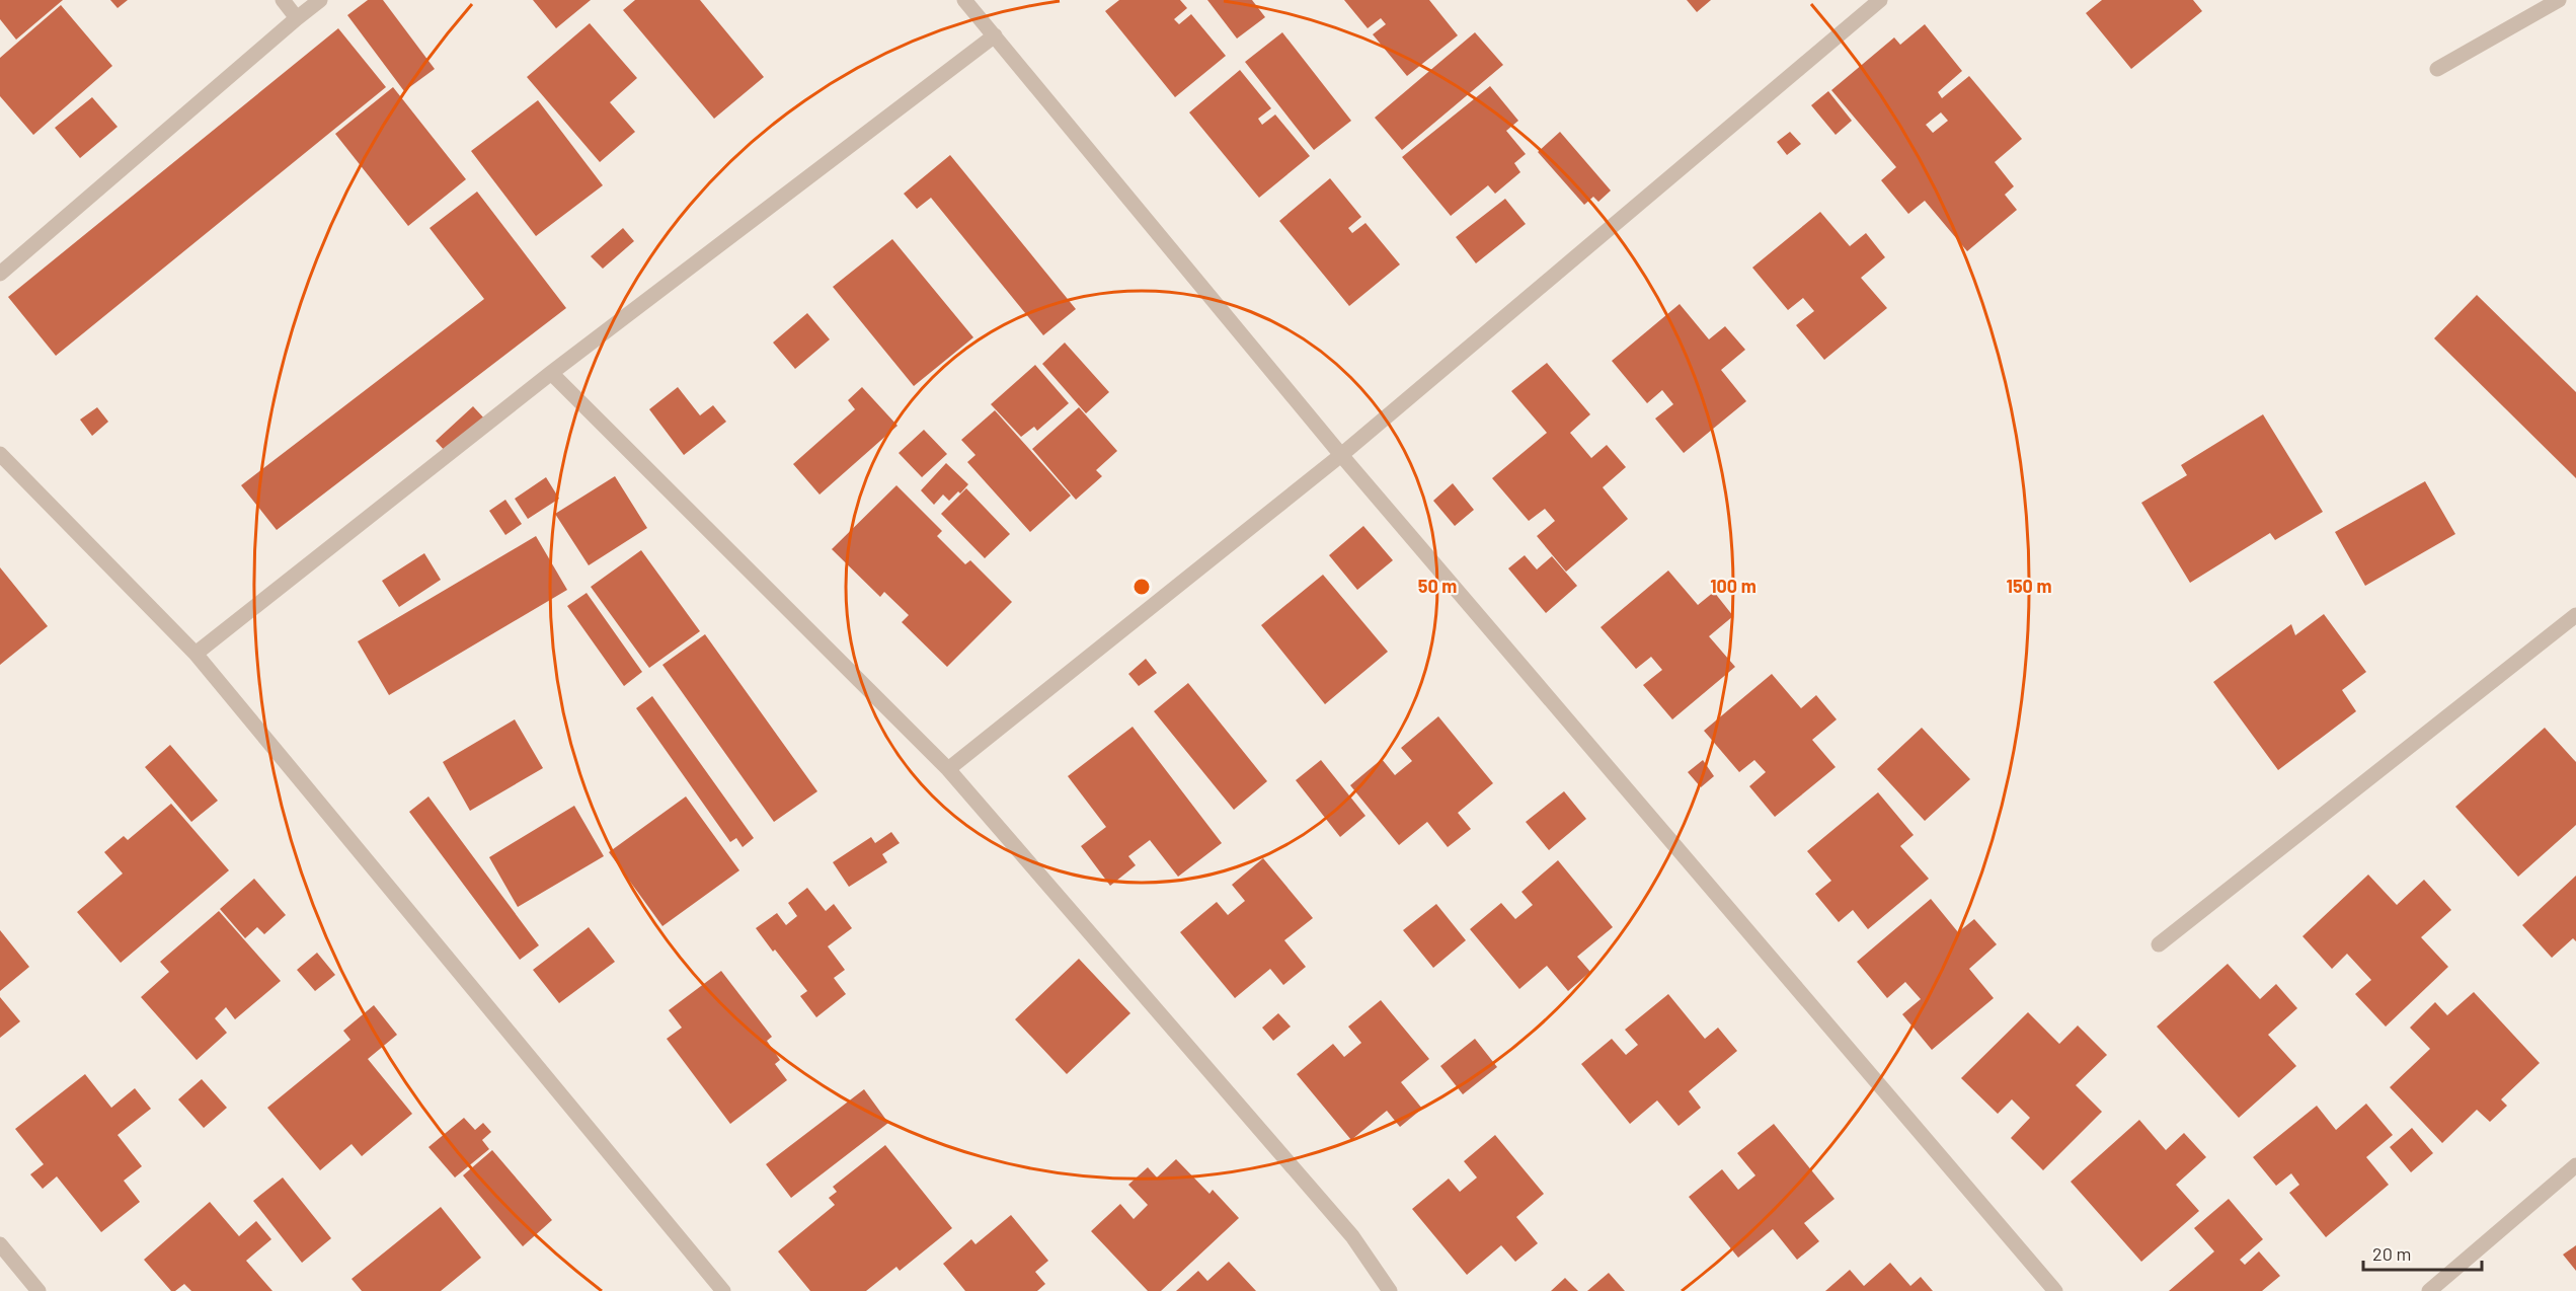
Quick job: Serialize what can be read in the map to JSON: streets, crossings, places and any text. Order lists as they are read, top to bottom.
{
  "scale_bar": "20 m",
  "rings": ["50 m", "100 m", "150 m"]
}
